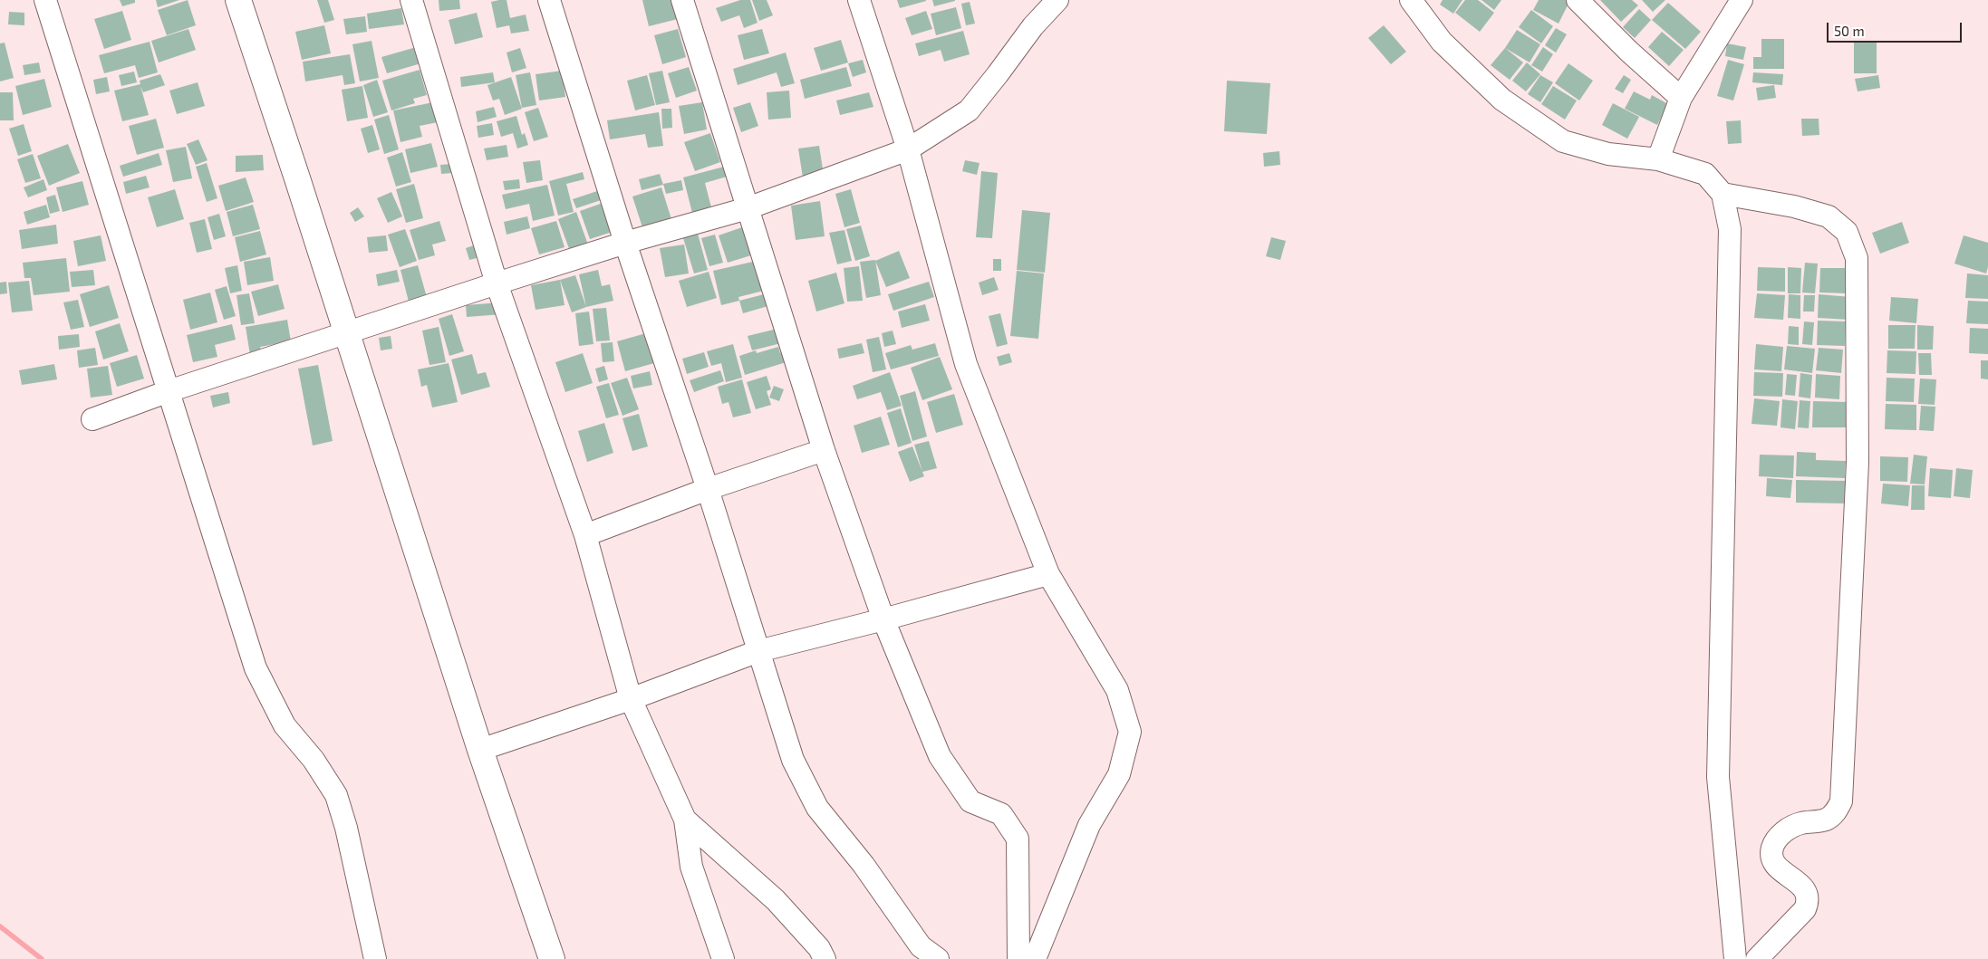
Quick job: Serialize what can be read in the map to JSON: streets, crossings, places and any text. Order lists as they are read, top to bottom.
{
  "scale_bar": "50 m"
}
